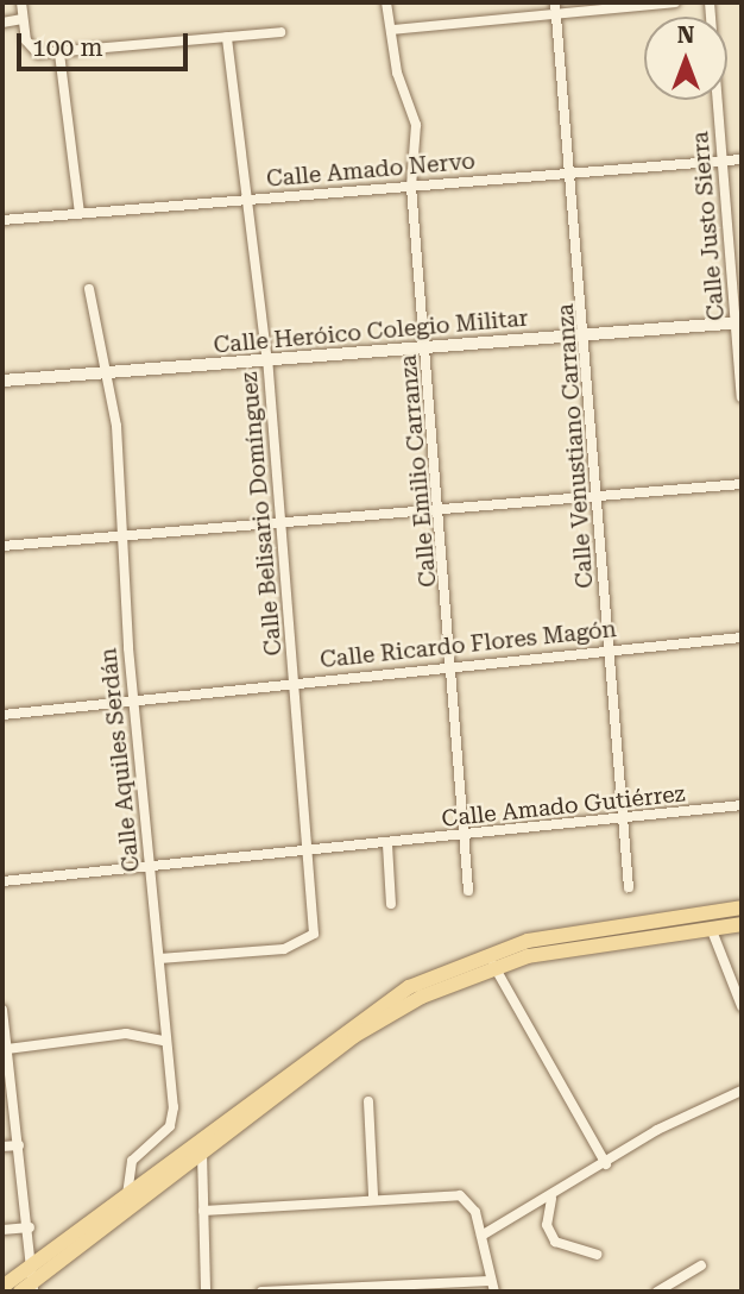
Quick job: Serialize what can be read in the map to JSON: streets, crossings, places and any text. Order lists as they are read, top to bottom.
{
  "streets": {
    "main road": ["Calle Heróico Colegio Militar"],
    "street": [
      "Calle Amado Nervo",
      "Calle Justo Sierra",
      "Calle Venustiano Carranza",
      "Calle Emilio Carranza",
      "Calle Belisario Domínguez",
      "Calle Ricardo Flores Magón",
      "Calle Aquiles Serdán",
      "Calle Amado Gutiérrez"
    ]
  },
  "crossings": [
    ["Calle Amado Nervo", "Calle Justo Sierra"],
    ["Calle Amado Nervo", "Calle Venustiano Carranza"],
    ["Calle Amado Nervo", "Calle Emilio Carranza"],
    ["Calle Amado Nervo", "Calle Belisario Domínguez"],
    ["Calle Justo Sierra", "Calle Heróico Colegio Militar"],
    ["Calle Heróico Colegio Militar", "Calle Venustiano Carranza"],
    ["Calle Heróico Colegio Militar", "Calle Emilio Carranza"],
    ["Calle Heróico Colegio Militar", "Calle Belisario Domínguez"],
    ["Calle Heróico Colegio Militar", "Calle Aquiles Serdán"],
    ["Calle Venustiano Carranza", "Calle Ricardo Flores Magón"],
    ["Calle Venustiano Carranza", "Calle Amado Gutiérrez"],
    ["Calle Emilio Carranza", "Calle Ricardo Flores Magón"],
    ["Calle Emilio Carranza", "Calle Amado Gutiérrez"],
    ["Calle Belisario Domínguez", "Calle Ricardo Flores Magón"],
    ["Calle Belisario Domínguez", "Calle Aquiles Serdán"],
    ["Calle Belisario Domínguez", "Calle Amado Gutiérrez"],
    ["Calle Ricardo Flores Magón", "Calle Aquiles Serdán"],
    ["Calle Aquiles Serdán", "Calle Amado Gutiérrez"]
  ],
  "scale_bar": "100 m",
  "north": "top"
}
